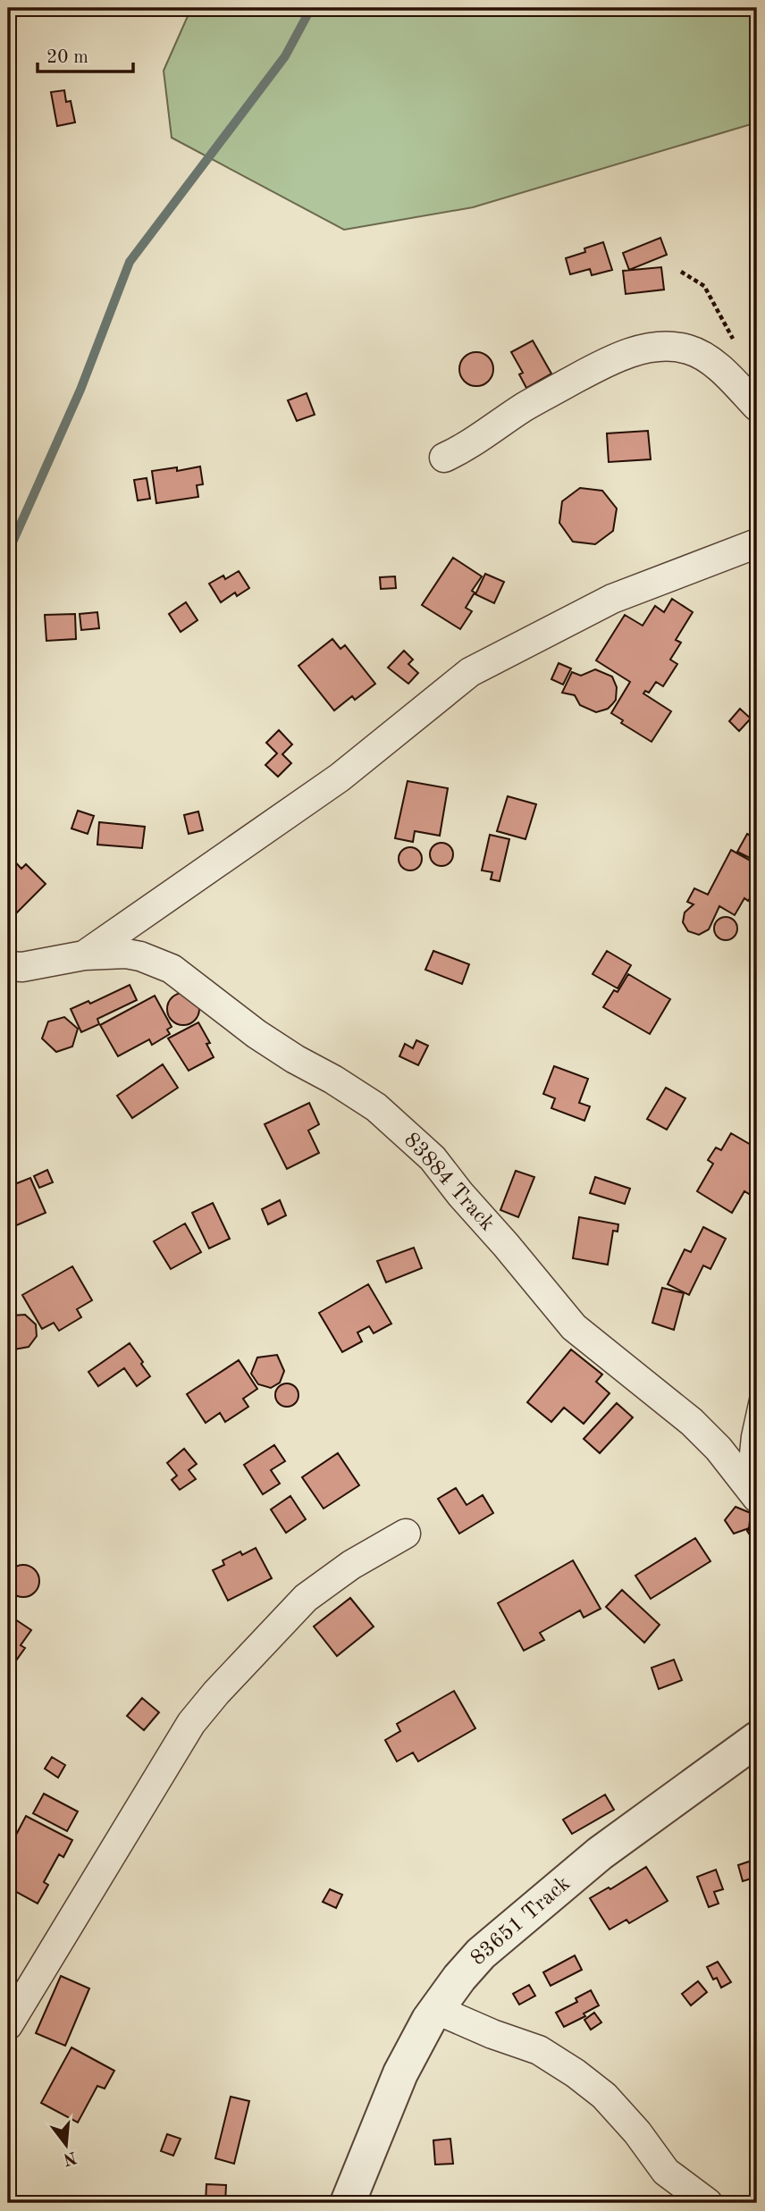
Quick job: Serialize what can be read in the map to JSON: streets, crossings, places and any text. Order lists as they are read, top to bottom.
{
  "streets": {
    "street": ["83884 Track", "83651 Track"]
  },
  "scale_bar": "20 m",
  "north": "bottom"
}
